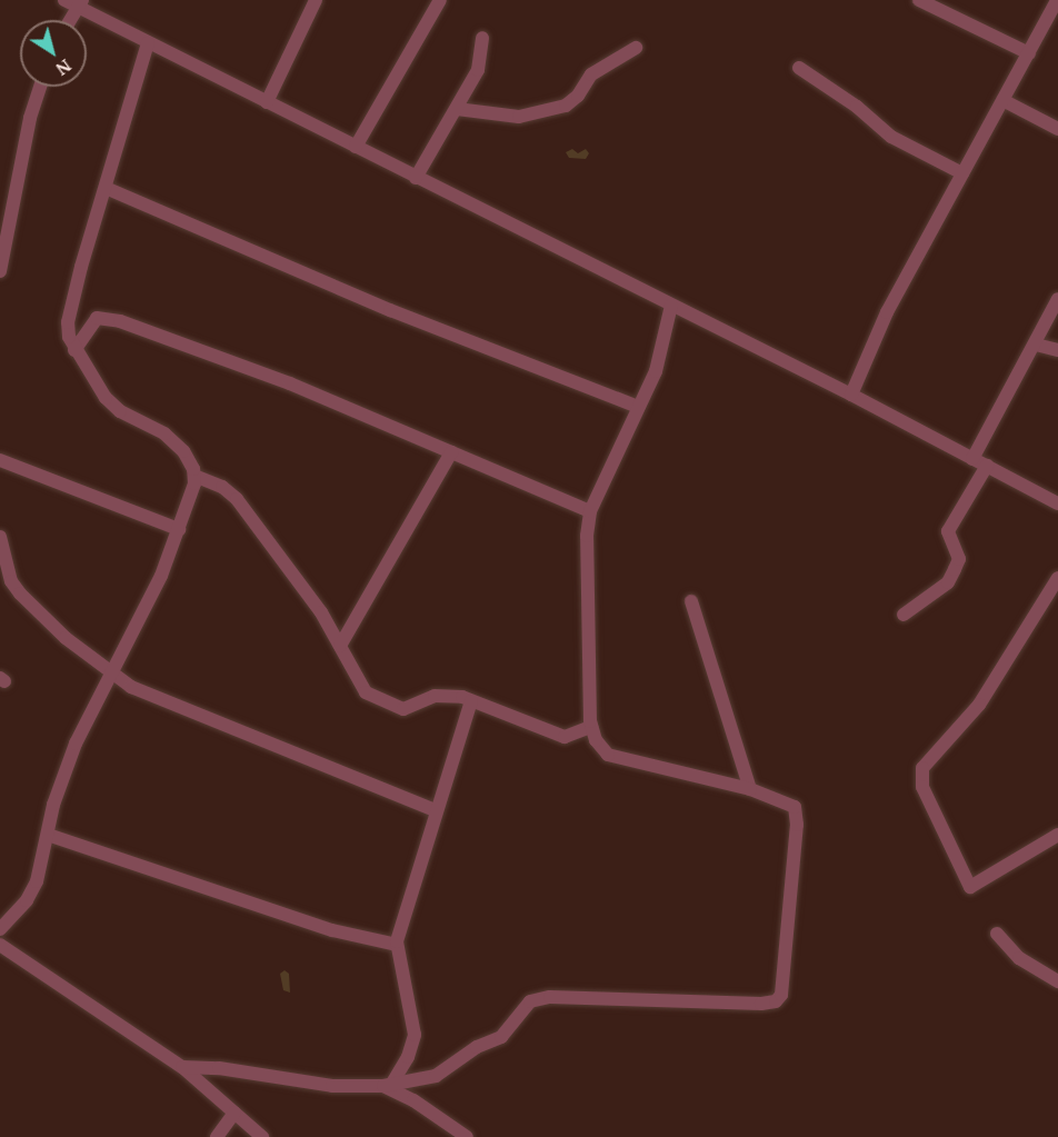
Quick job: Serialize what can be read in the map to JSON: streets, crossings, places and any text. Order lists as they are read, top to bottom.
{
  "north": "bottom right"
}
